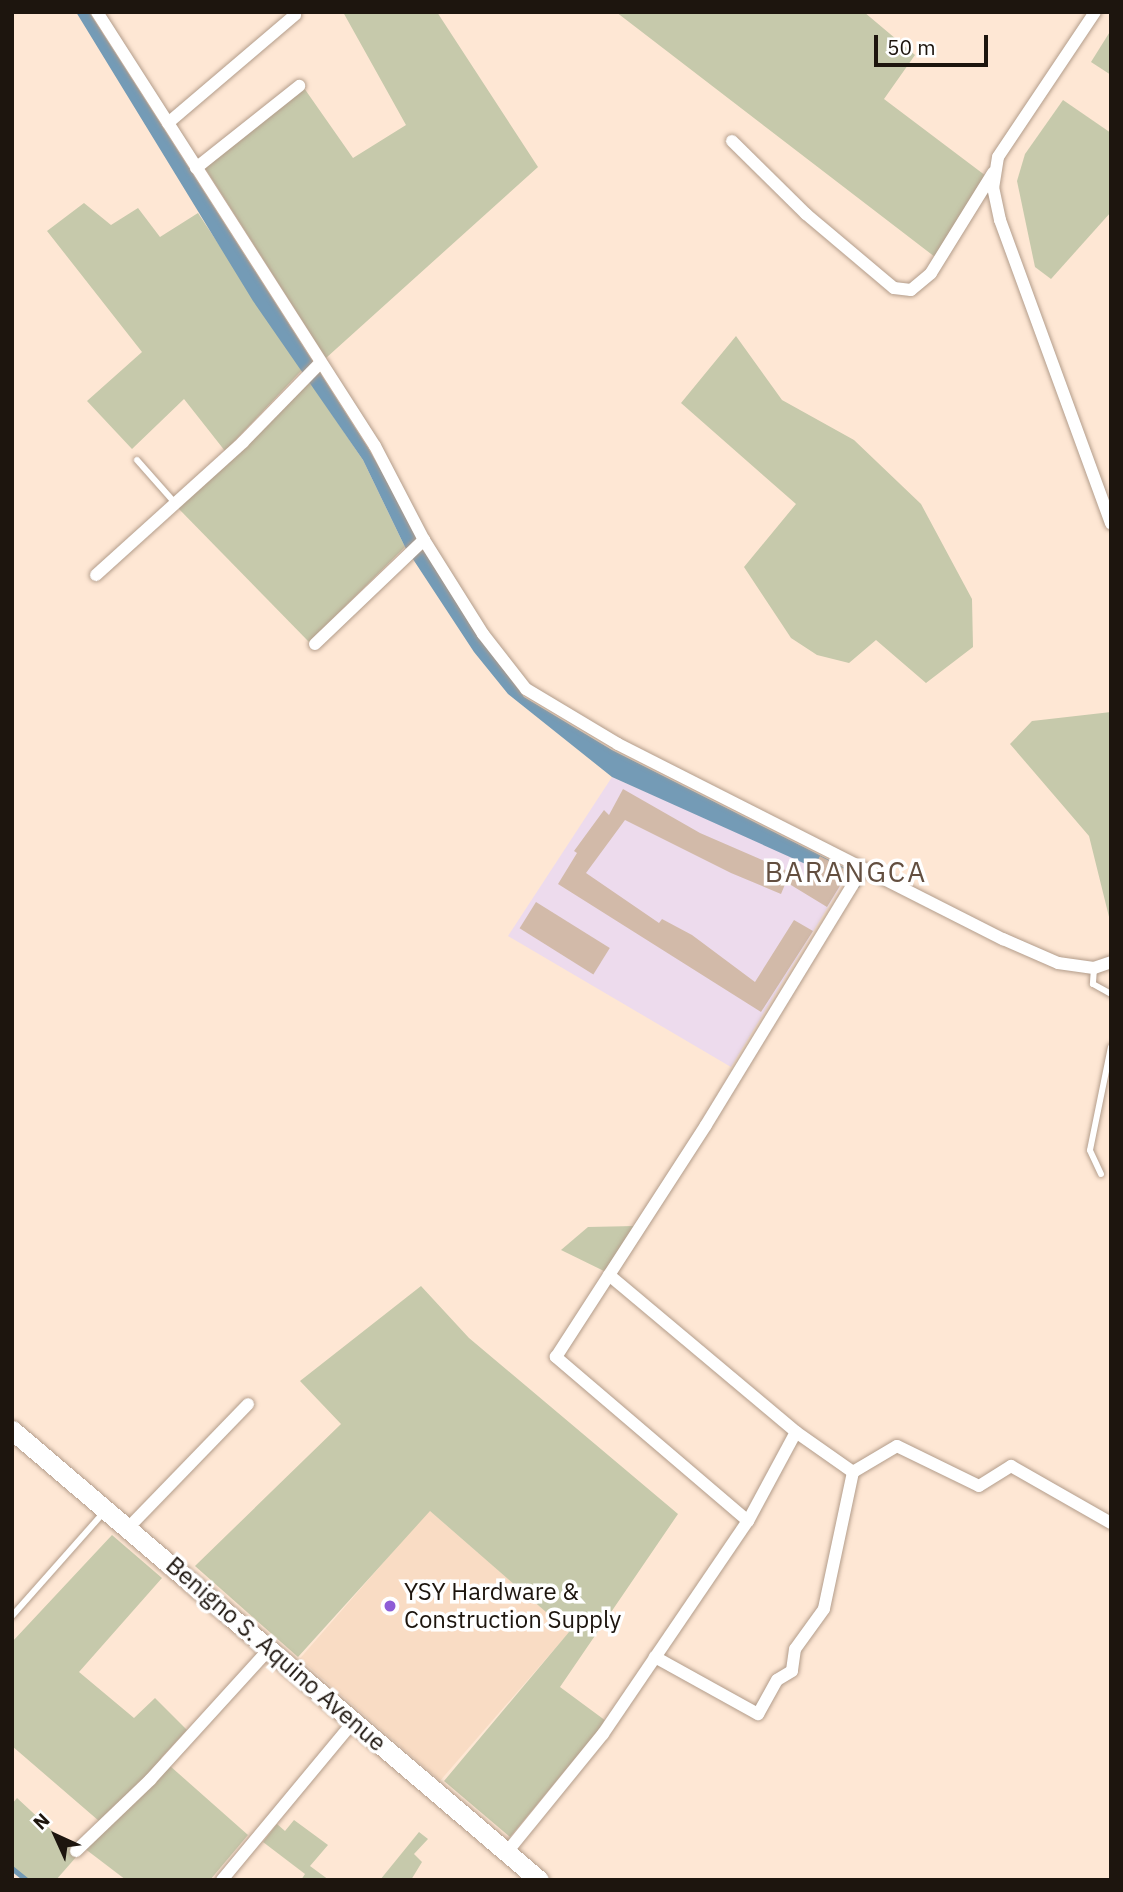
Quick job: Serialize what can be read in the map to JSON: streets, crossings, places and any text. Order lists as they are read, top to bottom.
{
  "streets": {
    "main road": ["Benigno S. Aquino Avenue"]
  },
  "districts": ["BARANGCA"],
  "places": ["YSY Hardware & Construction Supply"],
  "scale_bar": "50 m",
  "north": "top left"
}
